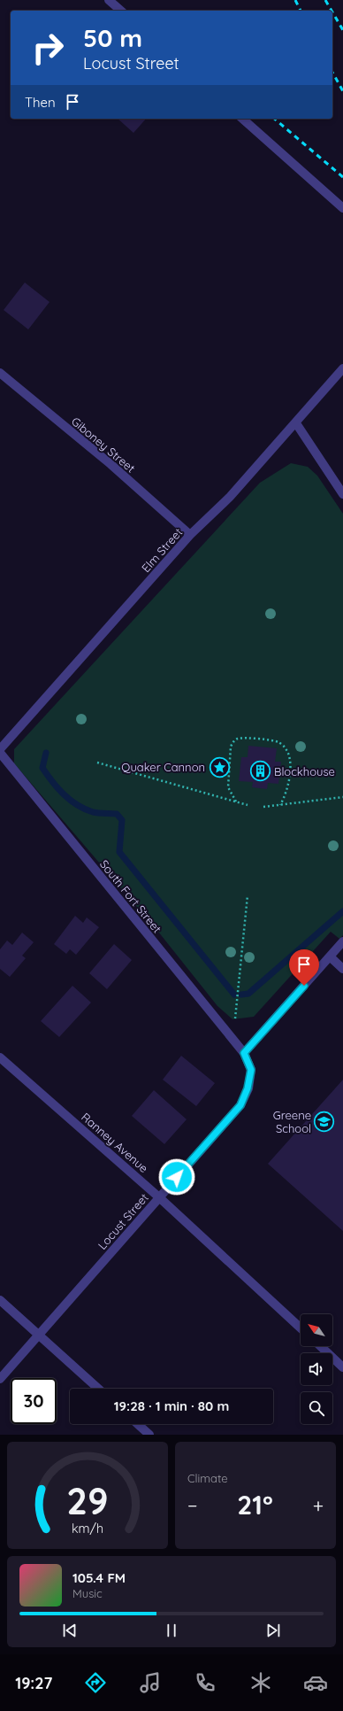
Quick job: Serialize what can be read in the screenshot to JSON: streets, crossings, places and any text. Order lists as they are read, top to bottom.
{
  "streets": {
    "street": [
      "Giboney Street",
      "Elm Street",
      "South Fort Street",
      "Ranney Avenue",
      "Locust Street"
    ]
  },
  "crossings": [
    ["Giboney Street", "Elm Street"],
    ["South Fort Street", "Locust Street"],
    ["Ranney Avenue", "Locust Street"]
  ],
  "places": {
    "place": ["Quaker Cannon"],
    "building": ["Blockhouse"],
    "school or university": ["Greene School"]
  },
  "north": "top left",
  "page": {
    "turn": ["50 m", "Locust Street"],
    "then": "Then",
    "limit": "30",
    "trip": "19:28 · 1 min · 80 m",
    "tile": "Climate",
    "heat": ["−", "21°", "+"],
    "song": ["105.4 FM", "Music"],
    "tabs": "19:27",
    "gauge": ["29", "km/h"]
  }
}
